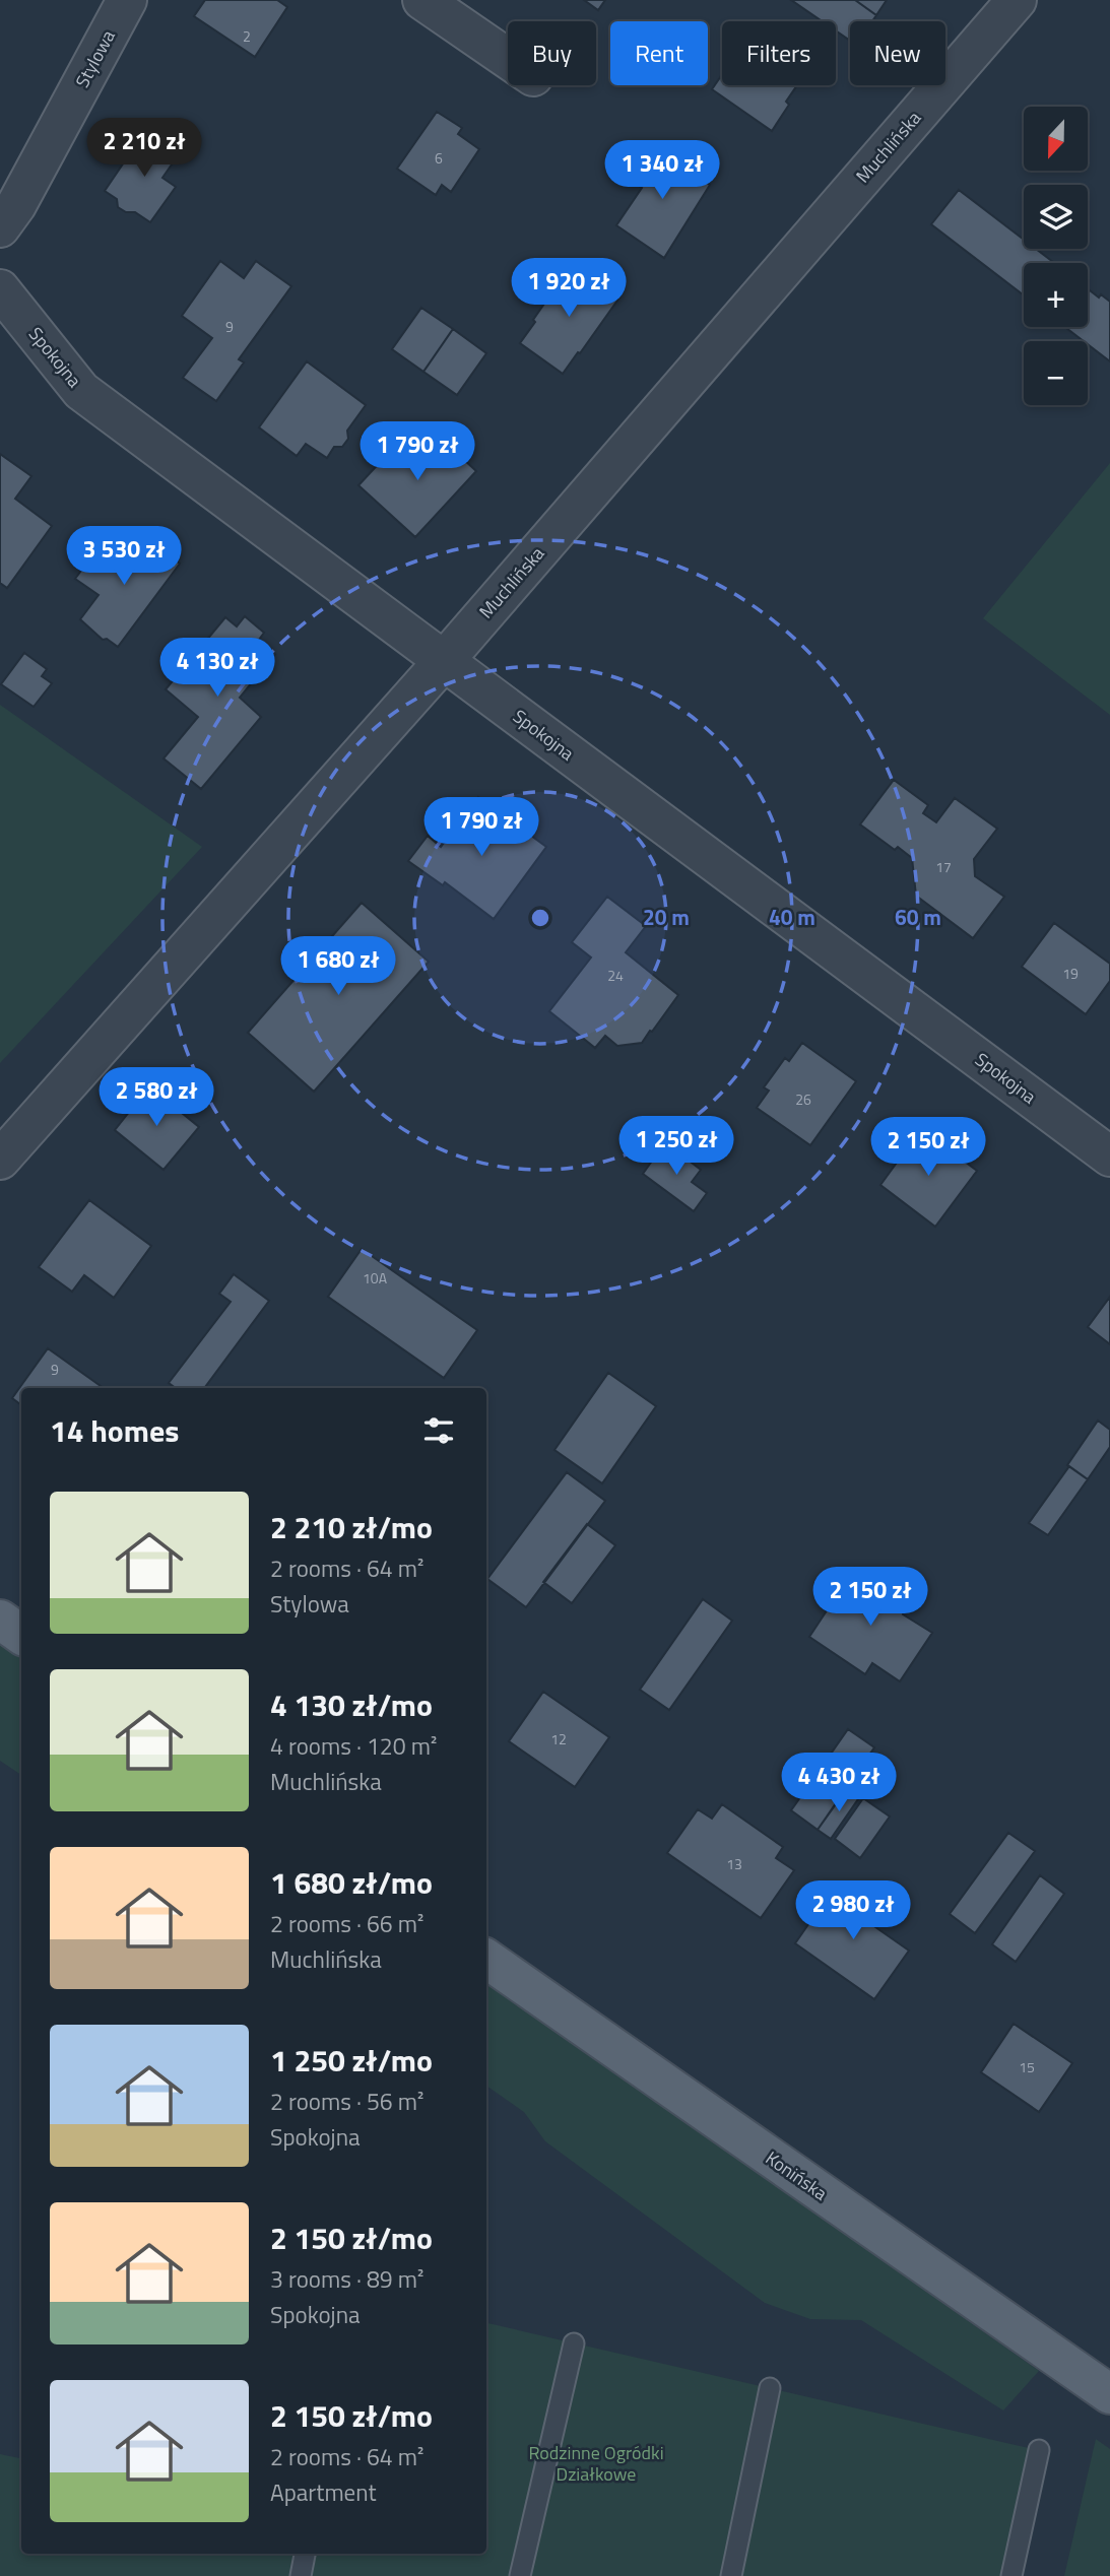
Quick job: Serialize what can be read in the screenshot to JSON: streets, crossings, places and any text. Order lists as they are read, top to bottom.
{
  "streets": {
    "main road": ["Konińska"],
    "street": ["Stylowa", "Muchlińska", "Spokojna"]
  },
  "crossings": [
    ["Muchlińska", "Spokojna"]
  ],
  "parks": ["Rodzinne Ogródki Działkowe"],
  "house_numbers": [
    "2",
    "6",
    "9",
    "17",
    "19",
    "24",
    "26",
    "10A",
    "9",
    "12",
    "13",
    "15"
  ],
  "north": "bottom",
  "page": {
    "chip": [
      "Buy",
      "Rent",
      "Filters",
      "New"
    ],
    "map_buttons": ["+", "−"],
    "price": [
      "2 210 zł",
      "1 340 zł",
      "1 920 zł",
      "1 790 zł",
      "3 530 zł",
      "4 130 zł",
      "1 790 zł",
      "1 680 zł",
      "2 580 zł",
      "1 250 zł",
      "2 150 zł",
      "2 150 zł",
      "4 430 zł",
      "2 980 zł"
    ],
    "heading": "14 homes",
    "list": [
      {
        "name": "2 210 zł/mo",
        "note": "2 rooms · 64 m² · Stylowa"
      },
      {
        "name": "4 130 zł/mo",
        "note": "4 rooms · 120 m² · Muchlińska"
      },
      {
        "name": "1 680 zł/mo",
        "note": "2 rooms · 66 m² · Muchlińska"
      },
      {
        "name": "1 250 zł/mo",
        "note": "2 rooms · 56 m² · Spokojna"
      },
      {
        "name": "2 150 zł/mo",
        "note": "3 rooms · 89 m² · Spokojna"
      },
      {
        "name": "2 150 zł/mo",
        "note": "2 rooms · 64 m² · Apartment"
      }
    ]
  },
  "rings": ["20 m", "40 m", "60 m"]
}
